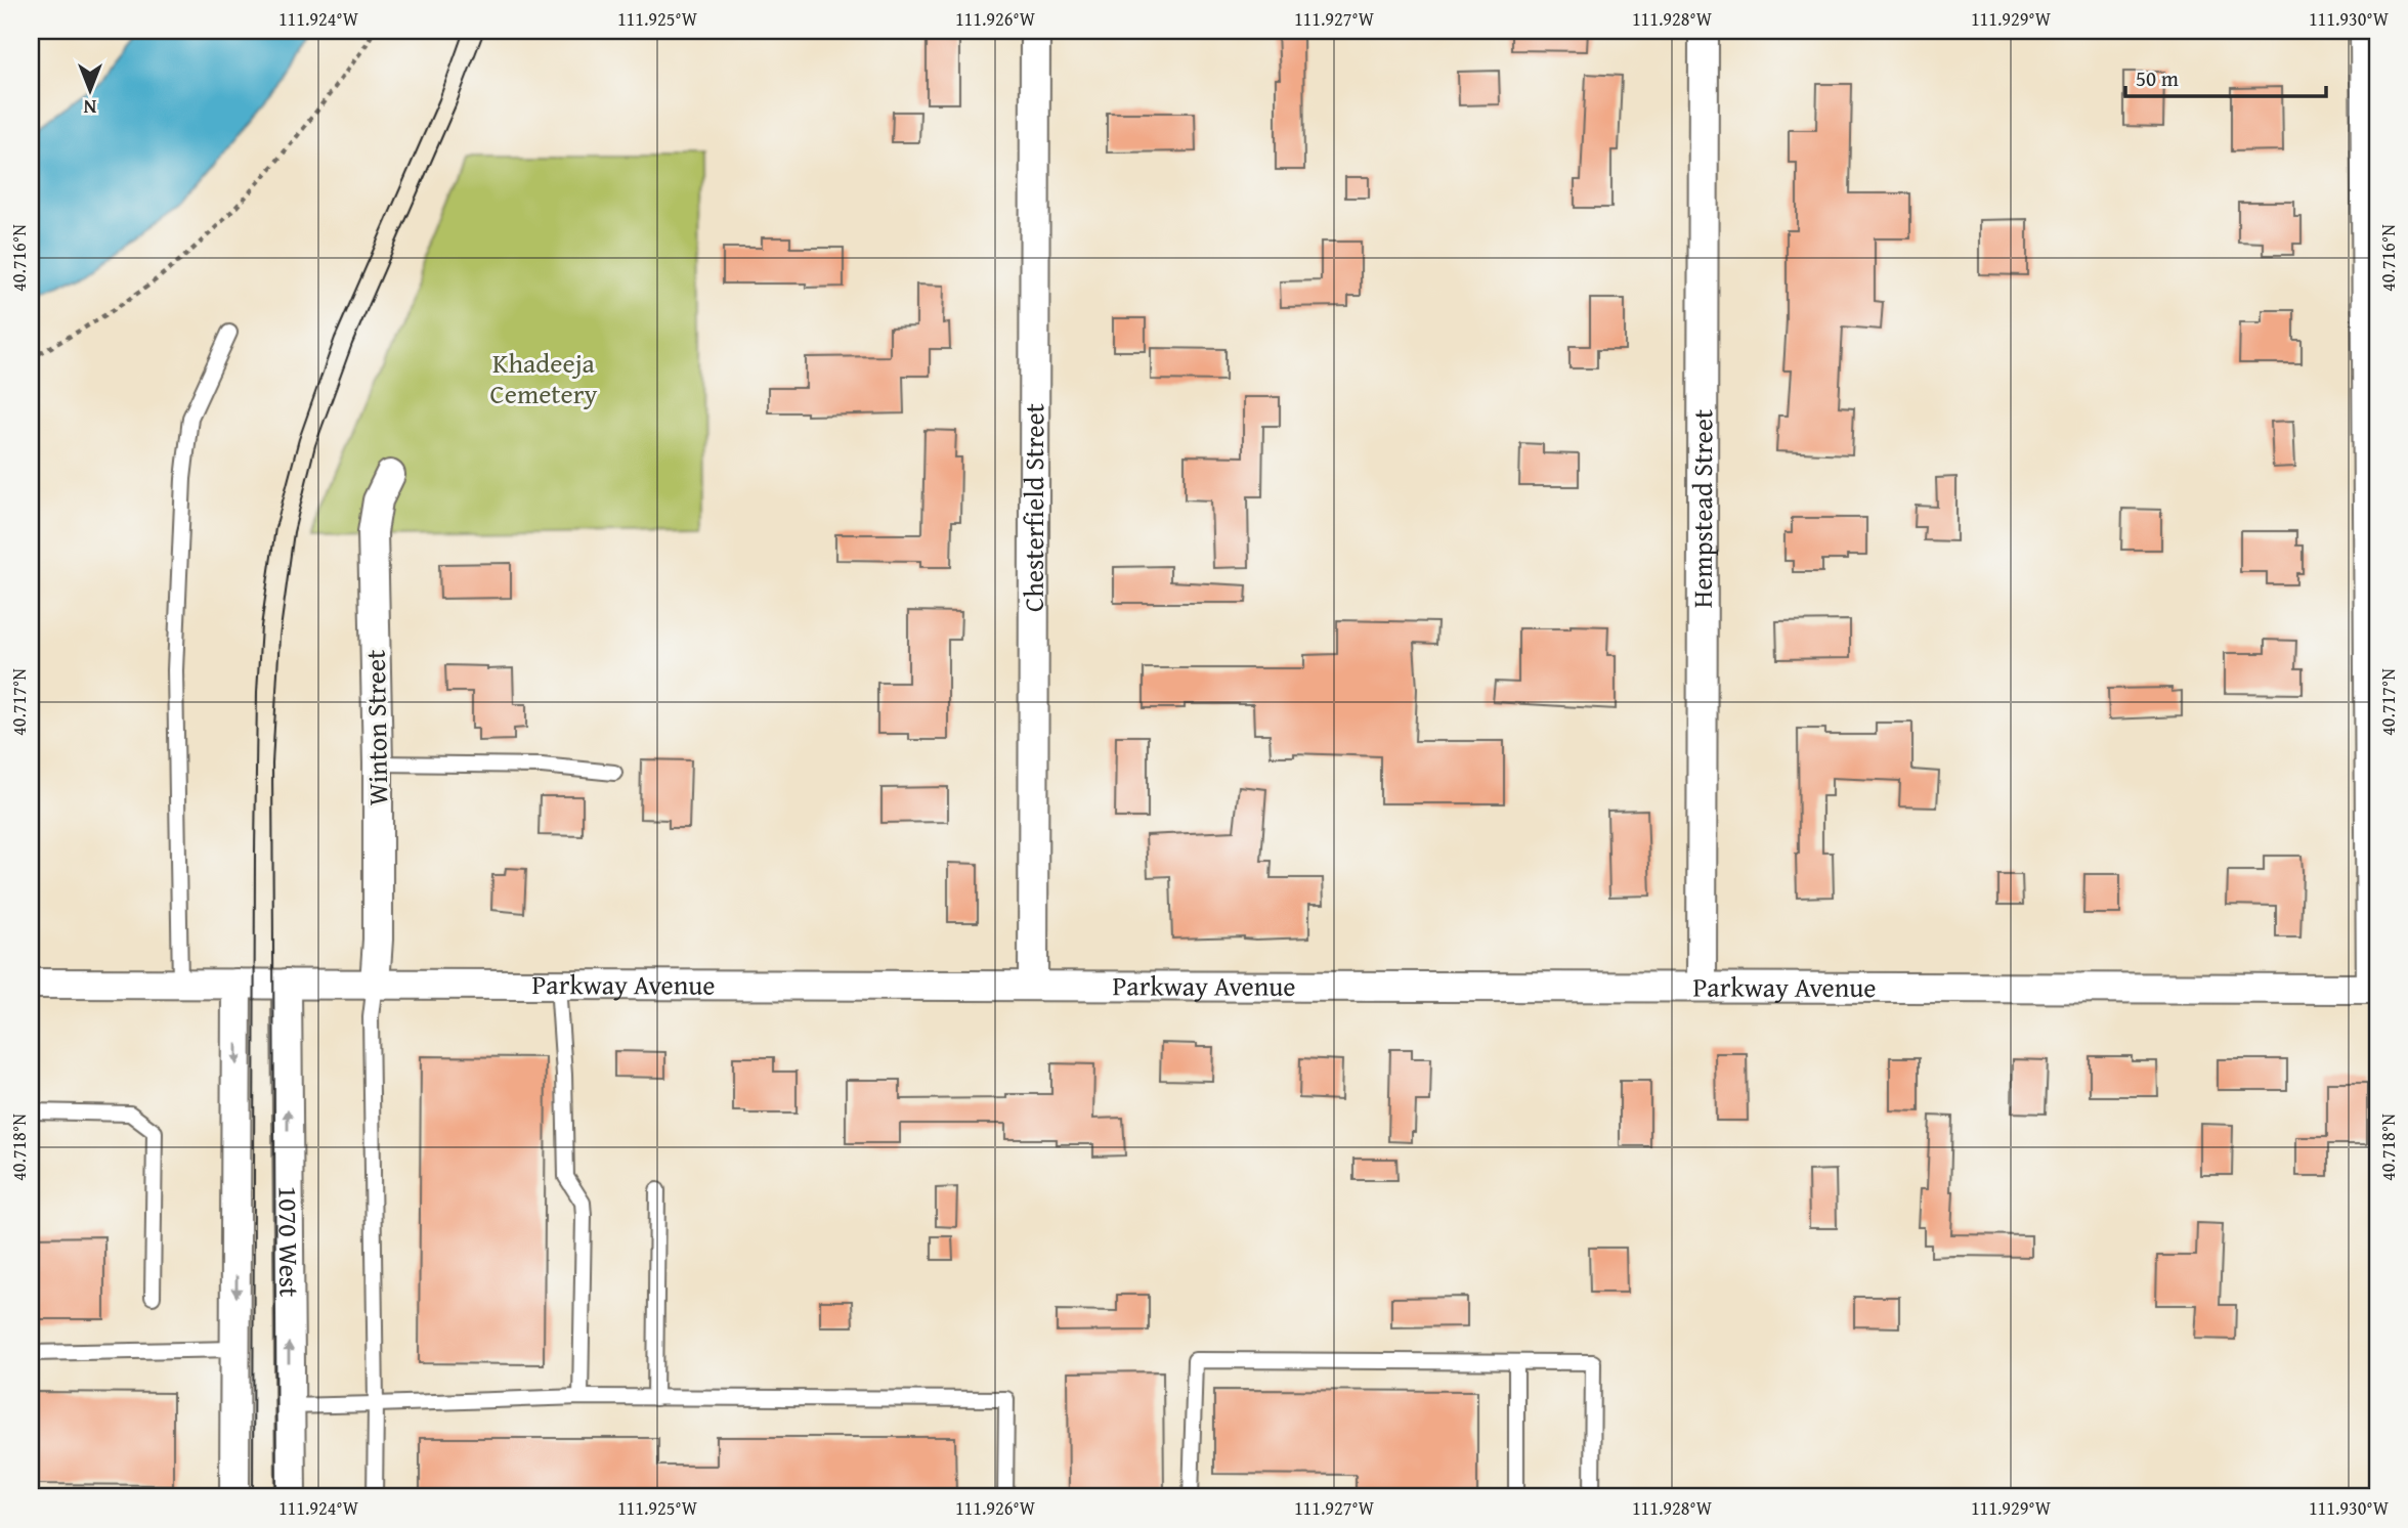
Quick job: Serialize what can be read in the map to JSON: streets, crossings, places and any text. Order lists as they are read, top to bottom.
{
  "streets": {
    "street": [
      "Chesterfield Street",
      "Hempstead Street",
      "Winton Street",
      "Parkway Avenue",
      "1070 West"
    ]
  },
  "crossings": [
    ["Chesterfield Street", "Parkway Avenue"],
    ["Hempstead Street", "Parkway Avenue"],
    ["Winton Street", "Parkway Avenue"],
    ["Parkway Avenue", "1070 West"]
  ],
  "parks": ["Khadeeja Cemetery"],
  "scale_bar": "50 m",
  "north": "bottom",
  "coordinates": [
    "111.924°W",
    "111.925°W",
    "111.926°W",
    "111.927°W",
    "111.928°W",
    "111.929°W",
    "111.930°W",
    "40.716°N",
    "40.717°N",
    "40.718°N"
  ]
}
